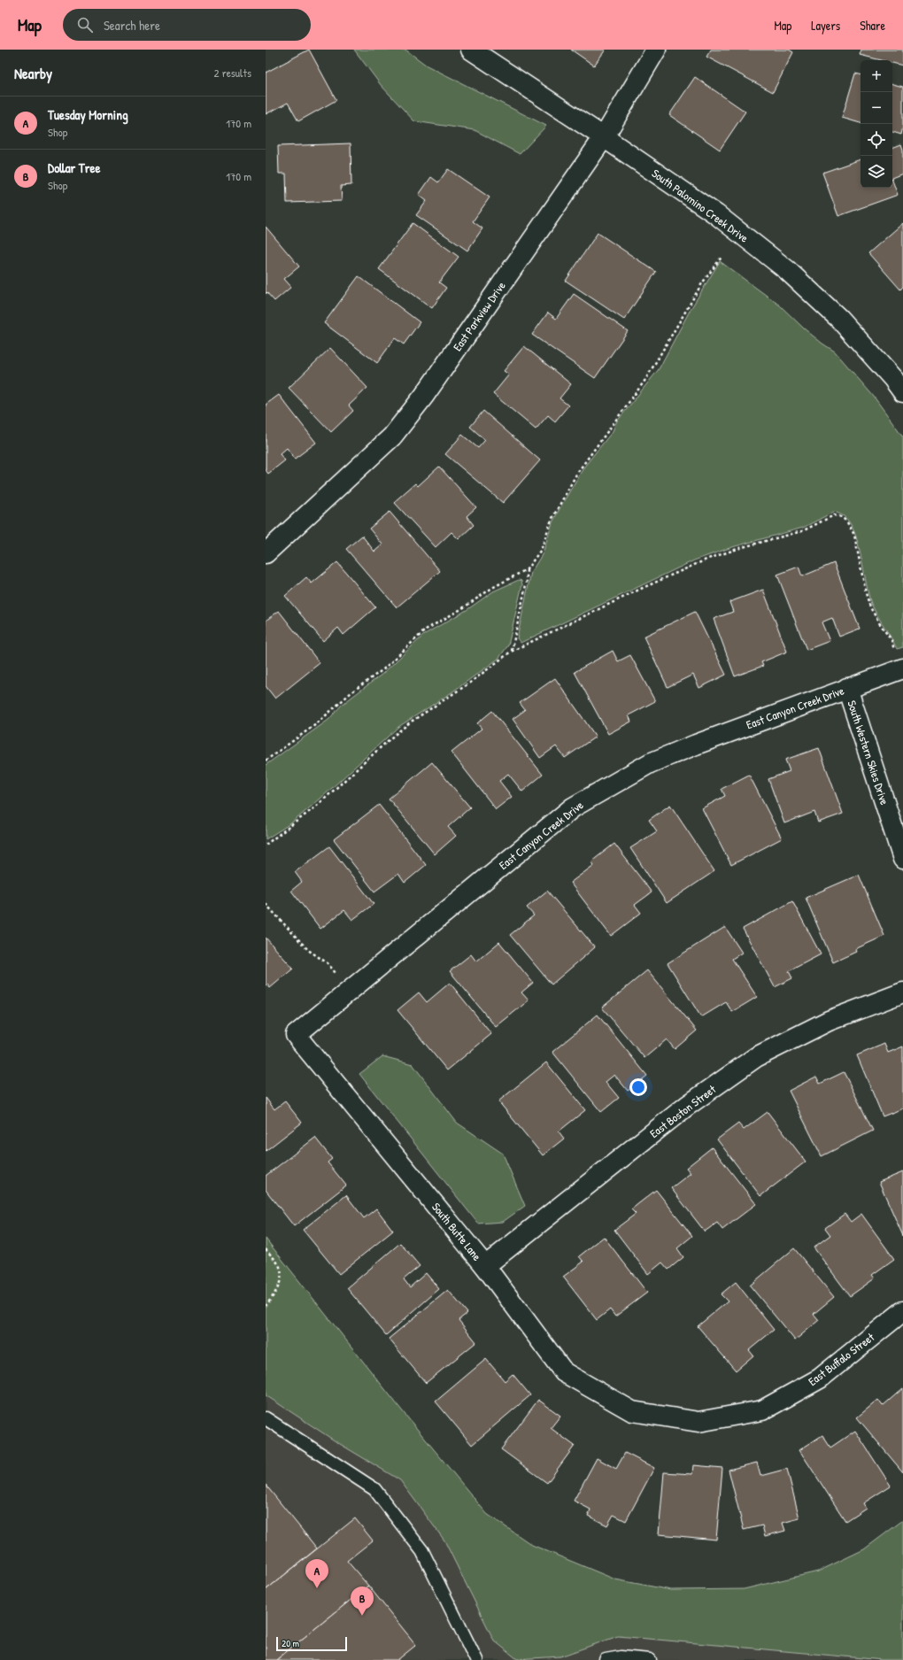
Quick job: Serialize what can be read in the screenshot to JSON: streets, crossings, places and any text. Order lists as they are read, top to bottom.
{
  "streets": {
    "street": [
      "South Palomino Creek Drive",
      "East Parkview Drive",
      "East Canyon Creek Drive",
      "South Western Skies Drive",
      "East Boston Street",
      "South Butte Lane",
      "East Buffalo Street"
    ]
  },
  "crossings": [
    ["South Palomino Creek Drive", "East Parkview Drive"],
    ["East Canyon Creek Drive", "South Western Skies Drive"],
    ["East Canyon Creek Drive", "South Butte Lane"],
    ["East Boston Street", "South Butte Lane"],
    ["South Butte Lane", "East Buffalo Street"]
  ],
  "scale_bar": "20 m",
  "page": {
    "header": "Map",
    "search": "Search here",
    "nav": ["Map", "Layers", "Share"],
    "heading": ["Nearby", "2 results"],
    "map_buttons": ["+", "−"],
    "list": [
      {
        "mark": "A",
        "name": "Tuesday Morning",
        "note": "Shop",
        "value": "170 m"
      },
      {
        "mark": "B",
        "name": "Dollar Tree",
        "note": "Shop",
        "value": "170 m"
      }
    ],
    "pins": ["A", "B"],
    "scale": "20 m"
  }
}
